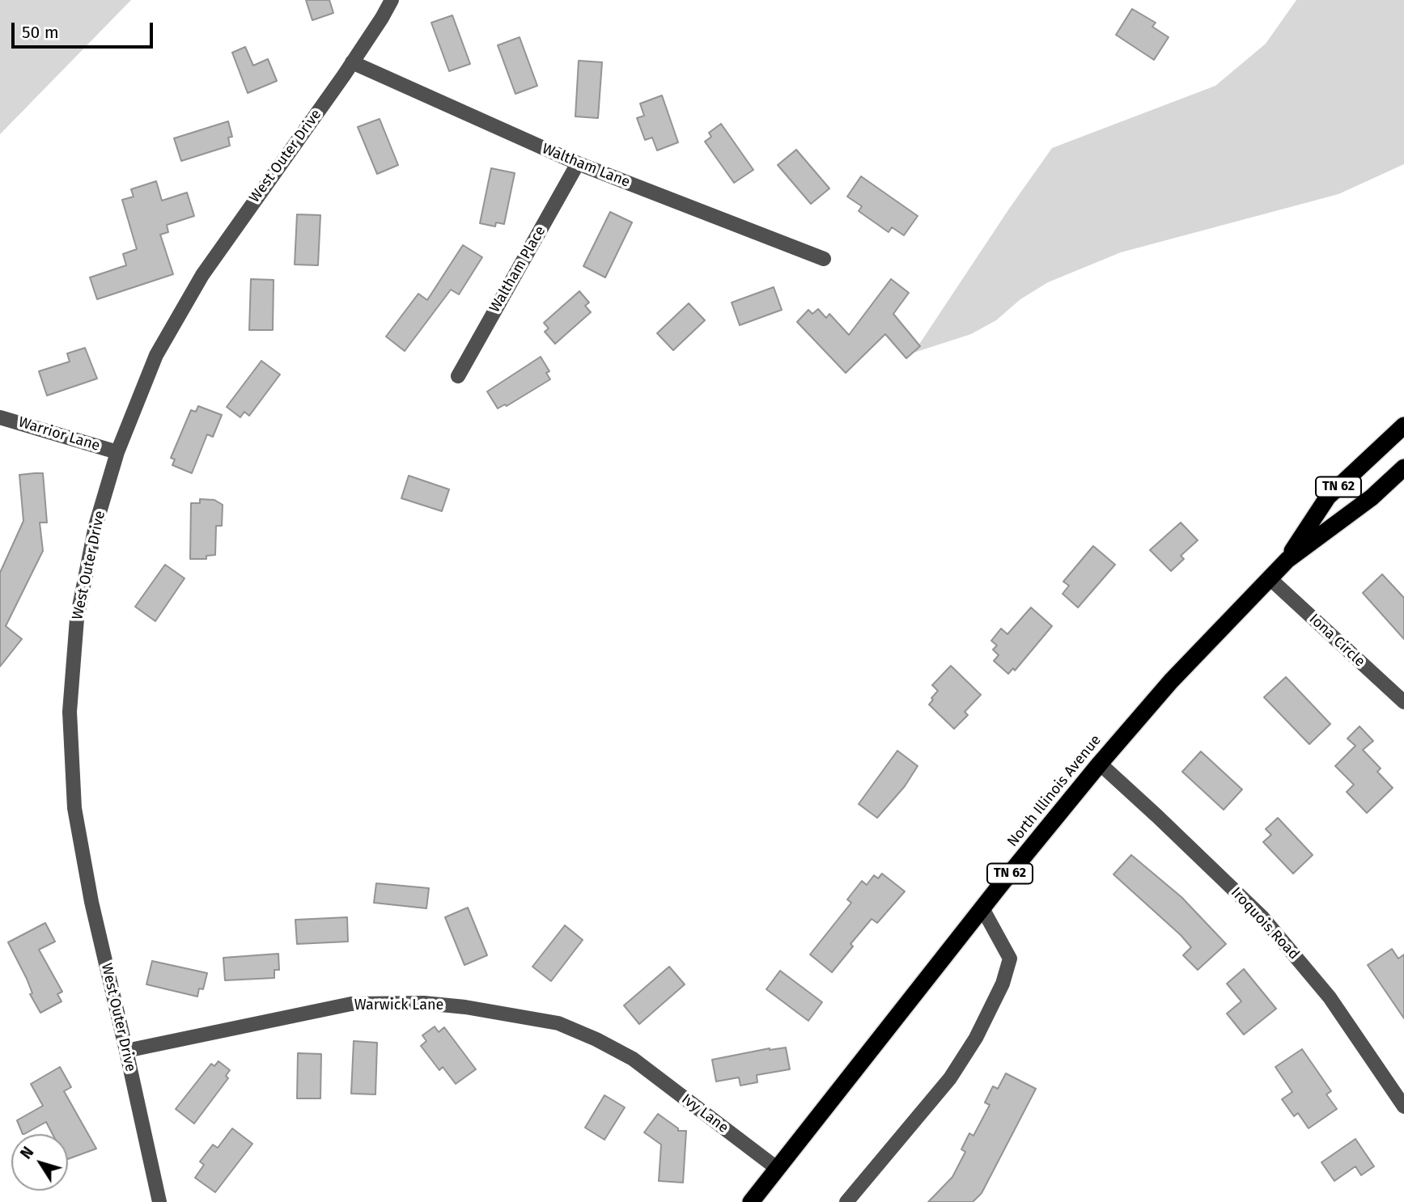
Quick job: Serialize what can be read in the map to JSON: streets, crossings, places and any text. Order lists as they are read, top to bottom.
{
  "streets": {
    "highway": ["TN 62", "North Illinois Avenue"],
    "street": [
      "West Outer Drive",
      "Waltham Lane",
      "Waltham Place",
      "Warrior Lane",
      "Iona Circle",
      "Iroquois Road",
      "Warwick Lane",
      "Ivy Lane"
    ]
  },
  "crossings": [
    ["West Outer Drive", "Waltham Lane"],
    ["West Outer Drive", "Warrior Lane"],
    ["West Outer Drive", "Warwick Lane"],
    ["Waltham Lane", "Waltham Place"],
    ["TN 62", "North Illinois Avenue"],
    ["Iona Circle", "North Illinois Avenue"],
    ["North Illinois Avenue", "Iroquois Road"],
    ["North Illinois Avenue", "Ivy Lane"],
    ["Warwick Lane", "Ivy Lane"]
  ],
  "scale_bar": "50 m",
  "north": "top left"
}
